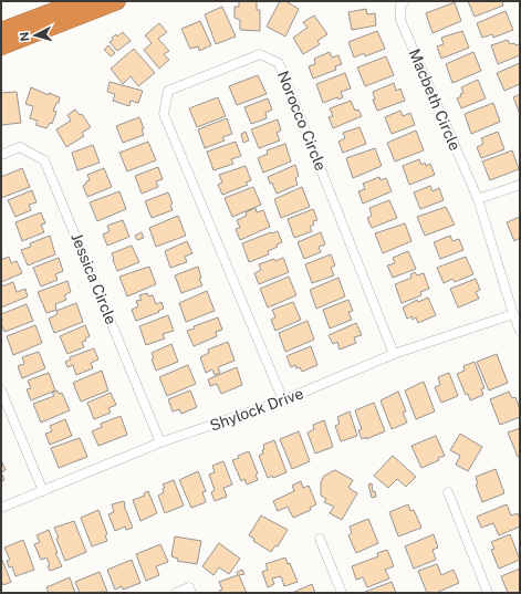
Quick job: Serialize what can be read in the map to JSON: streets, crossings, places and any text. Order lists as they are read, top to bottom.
{
  "streets": {
    "street": [
      "Macbeth Circle",
      "Norocco Circle",
      "Jessica Circle",
      "Shylock Drive"
    ]
  },
  "crossings": [
    ["Norocco Circle", "Shylock Drive"],
    ["Jessica Circle", "Shylock Drive"]
  ],
  "north": "left"
}
